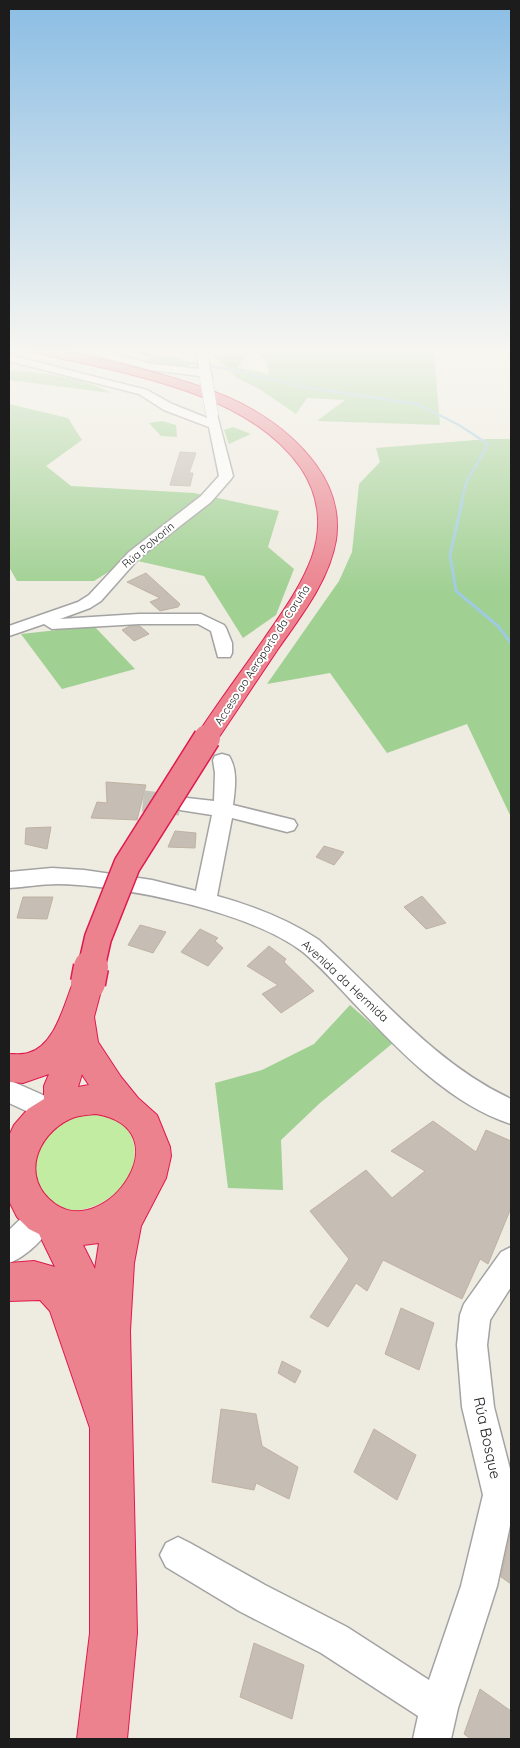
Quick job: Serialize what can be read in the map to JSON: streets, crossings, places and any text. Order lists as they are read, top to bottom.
{
  "streets": {
    "highway": ["Acceso ao Aeroporto da Coruña"],
    "street": ["Rúa Polvorín", "Avenida da Hermida", "Rúa Bosque"]
  }
}
